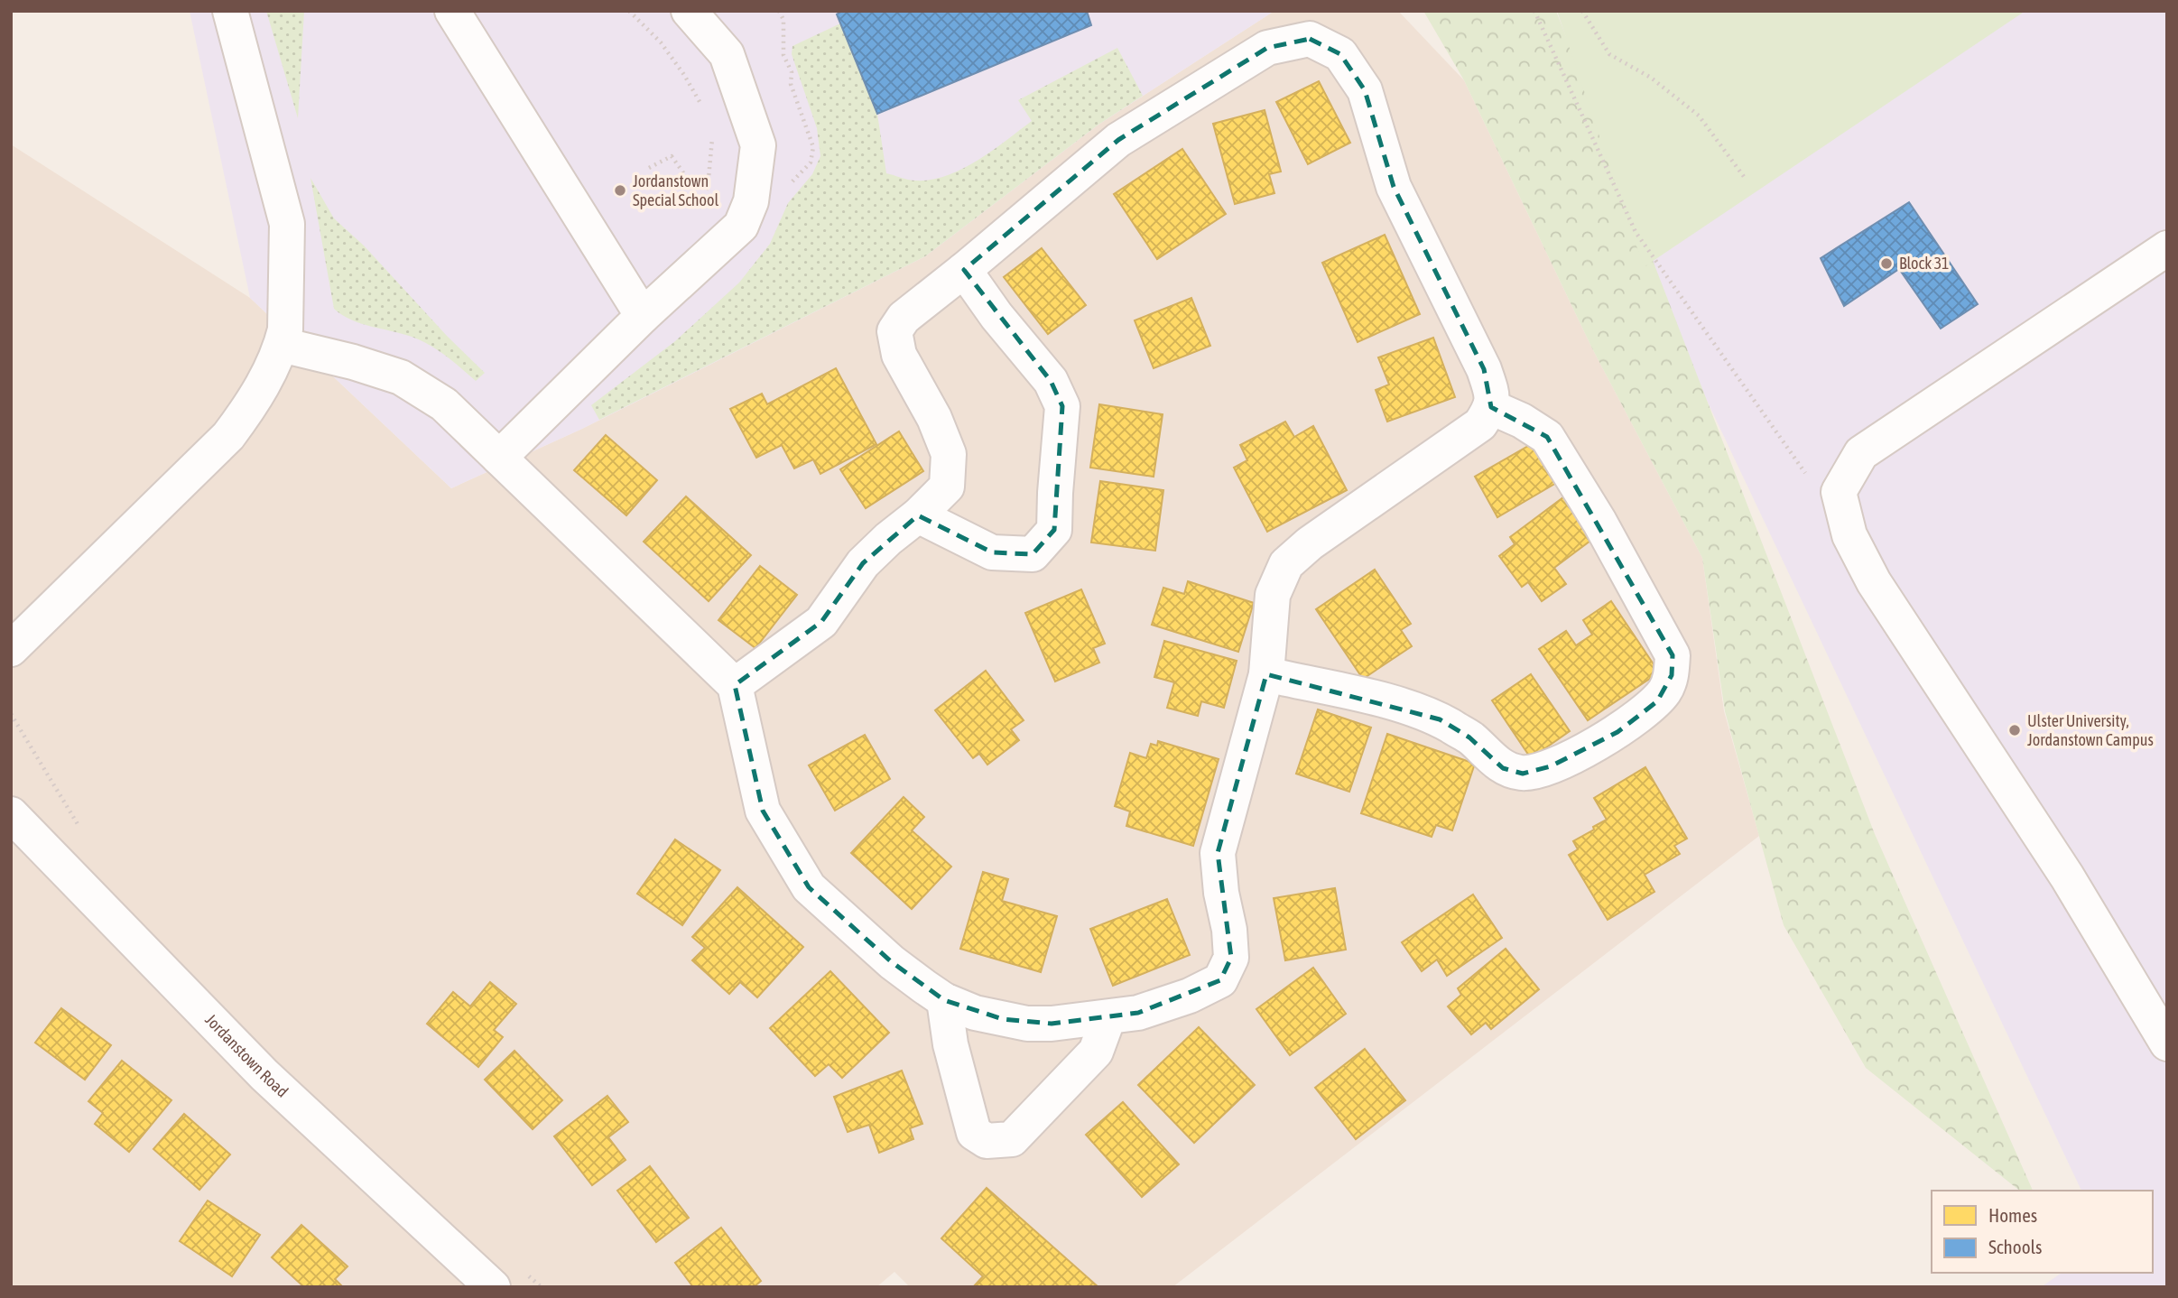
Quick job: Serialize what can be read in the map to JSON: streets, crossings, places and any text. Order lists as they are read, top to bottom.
{
  "streets": {
    "street": ["Jordanstown Road"]
  },
  "places": ["Jordanstown Special School", "Block 31", "Ulster University, Jordanstown Campus"],
  "legend": ["Homes", "Schools"]
}
